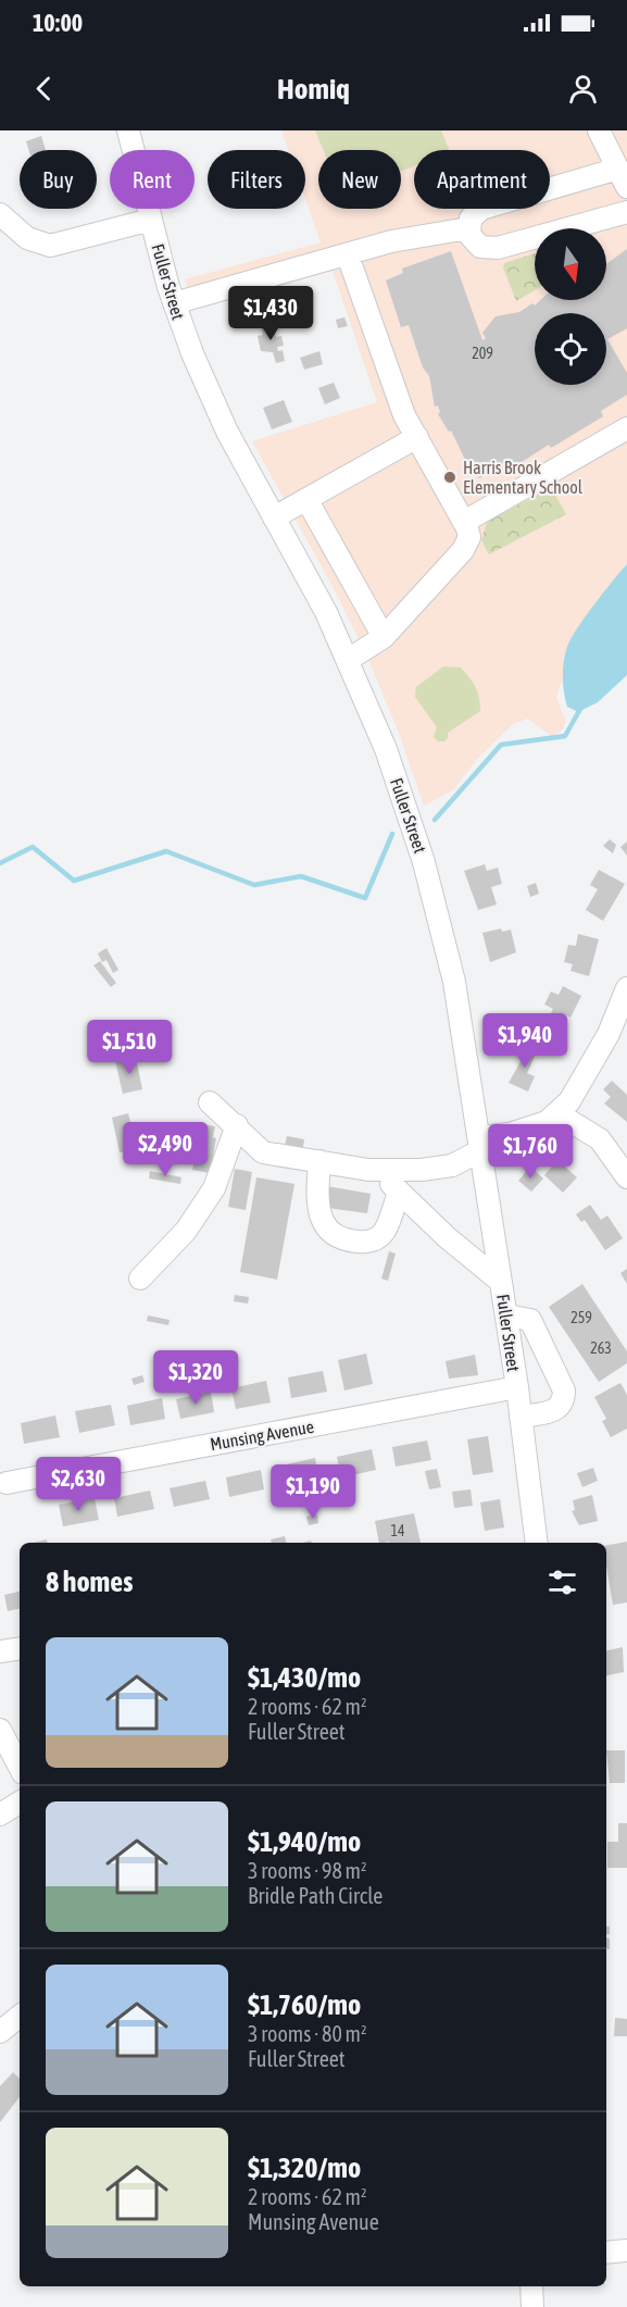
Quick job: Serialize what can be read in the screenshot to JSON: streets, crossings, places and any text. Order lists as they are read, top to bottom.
{
  "streets": {
    "street": ["Fuller Street", "Munsing Avenue"]
  },
  "crossings": [
    ["Fuller Street", "Munsing Avenue"]
  ],
  "places": ["Harris Brook Elementary School"],
  "house_numbers": [
    "209",
    "259",
    "263",
    "14"
  ],
  "north": "bottom",
  "page": {
    "status": "10:00",
    "header": "Homiq",
    "chip": [
      "Buy",
      "Rent",
      "Filters",
      "New",
      "Apartment"
    ],
    "price": [
      "$1,430",
      "$1,940",
      "$1,510",
      "$2,490",
      "$1,760",
      "$1,320",
      "$2,630",
      "$1,190"
    ],
    "heading": "8 homes",
    "list": [
      {
        "name": "$1,430/mo",
        "note": "2 rooms · 62 m² · Fuller Street"
      },
      {
        "name": "$1,940/mo",
        "note": "3 rooms · 98 m² · Bridle Path Circle"
      },
      {
        "name": "$1,760/mo",
        "note": "3 rooms · 80 m² · Fuller Street"
      },
      {
        "name": "$1,320/mo",
        "note": "2 rooms · 62 m² · Munsing Avenue"
      }
    ]
  }
}
